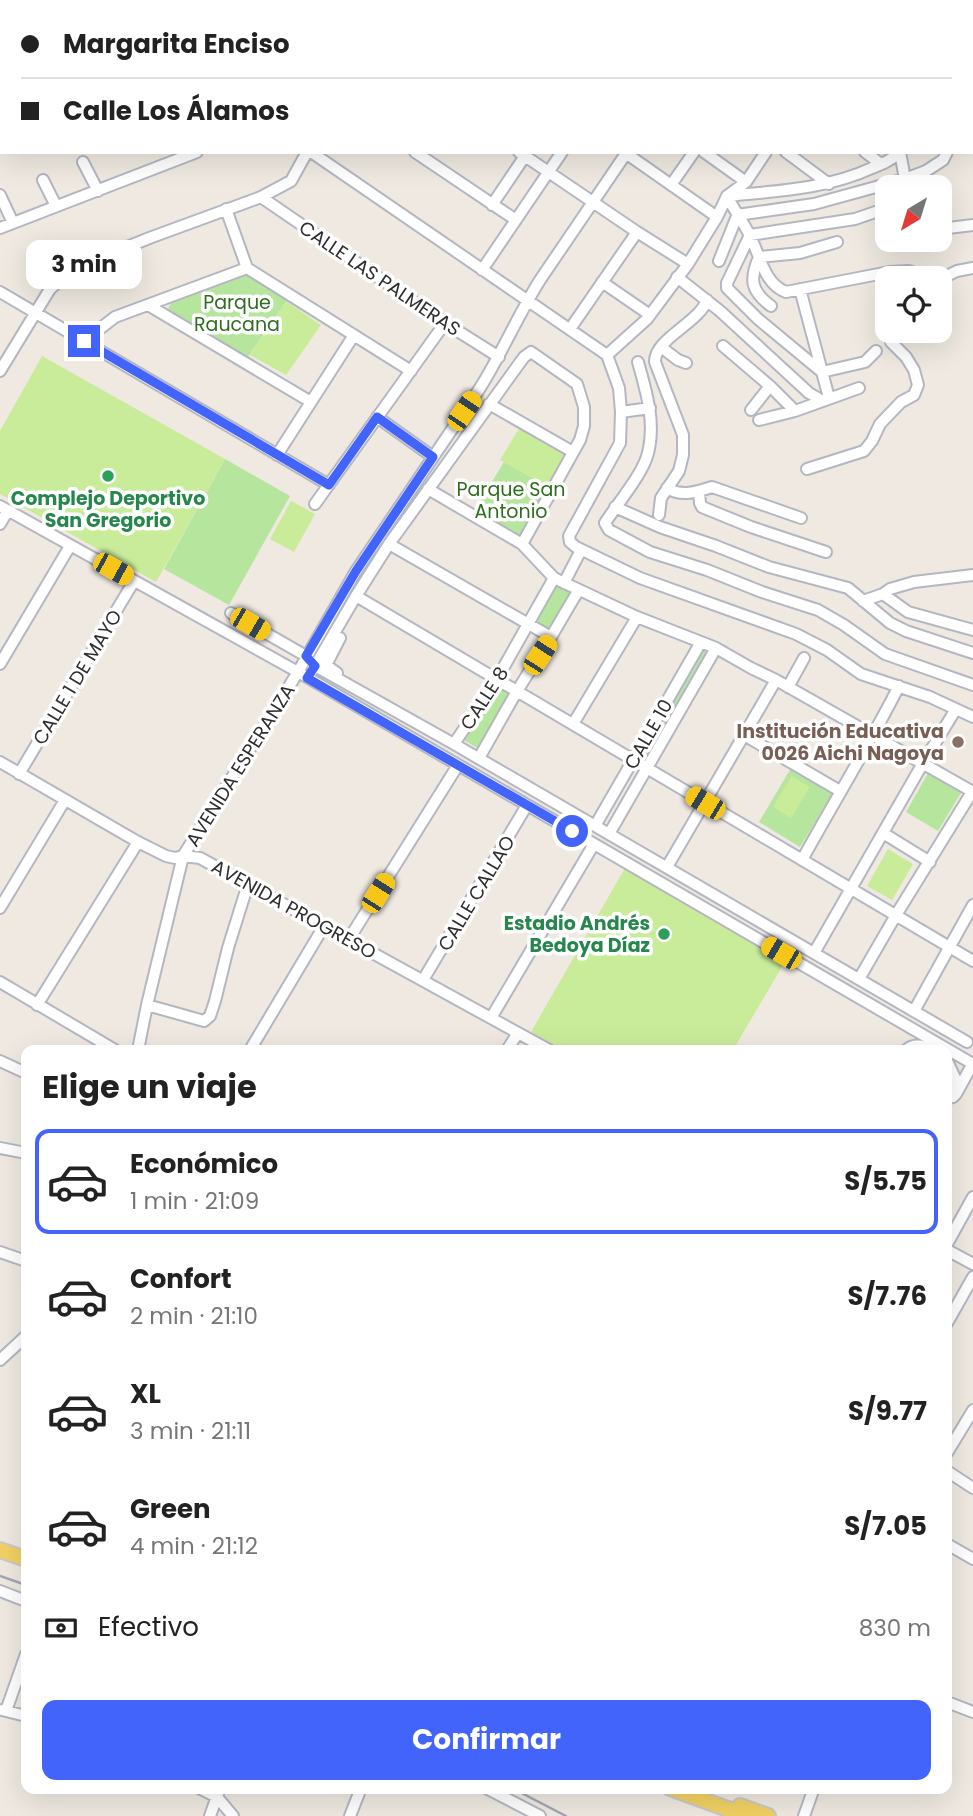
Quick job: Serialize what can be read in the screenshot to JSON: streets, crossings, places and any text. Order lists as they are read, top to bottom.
{
  "streets": {
    "street": [
      "CALLE LAS PALMERAS",
      "CALLE 1 DE MAYO",
      "CALLE 8",
      "CALLE 10",
      "AVENIDA ESPERANZA",
      "CALLE CALLAO",
      "AVENIDA PROGRESO"
    ]
  },
  "crossings": [
    ["CALLE LAS PALMERAS", "AVENIDA ESPERANZA"],
    ["CALLE 1 DE MAYO", "AVENIDA PROGRESO"],
    ["AVENIDA ESPERANZA", "AVENIDA PROGRESO"],
    ["CALLE CALLAO", "AVENIDA PROGRESO"]
  ],
  "parks": ["Parque Raucana", "Parque San Antonio"],
  "places": ["Complejo Deportivo San Gregorio", "Institución Educativa 0026 Aichi Nagoya", "Estadio Andrés Bedoya Díaz"],
  "north": "bottom left",
  "page": {
    "banner": ["Margarita Enciso", "Calle Los Álamos"],
    "bubble": "3 min",
    "heading": "Elige un viaje",
    "list": [
      {
        "name": "Económico",
        "note": "1 min · 21:09",
        "value": "S/5.75"
      },
      {
        "name": "Confort",
        "note": "2 min · 21:10",
        "value": "S/7.76"
      },
      {
        "name": "XL",
        "note": "3 min · 21:11",
        "value": "S/9.77"
      },
      {
        "name": "Green",
        "note": "4 min · 21:12",
        "value": "S/7.05"
      }
    ],
    "pay": ["Efectivo", "830 m"],
    "buttons": "Confirmar"
  }
}
